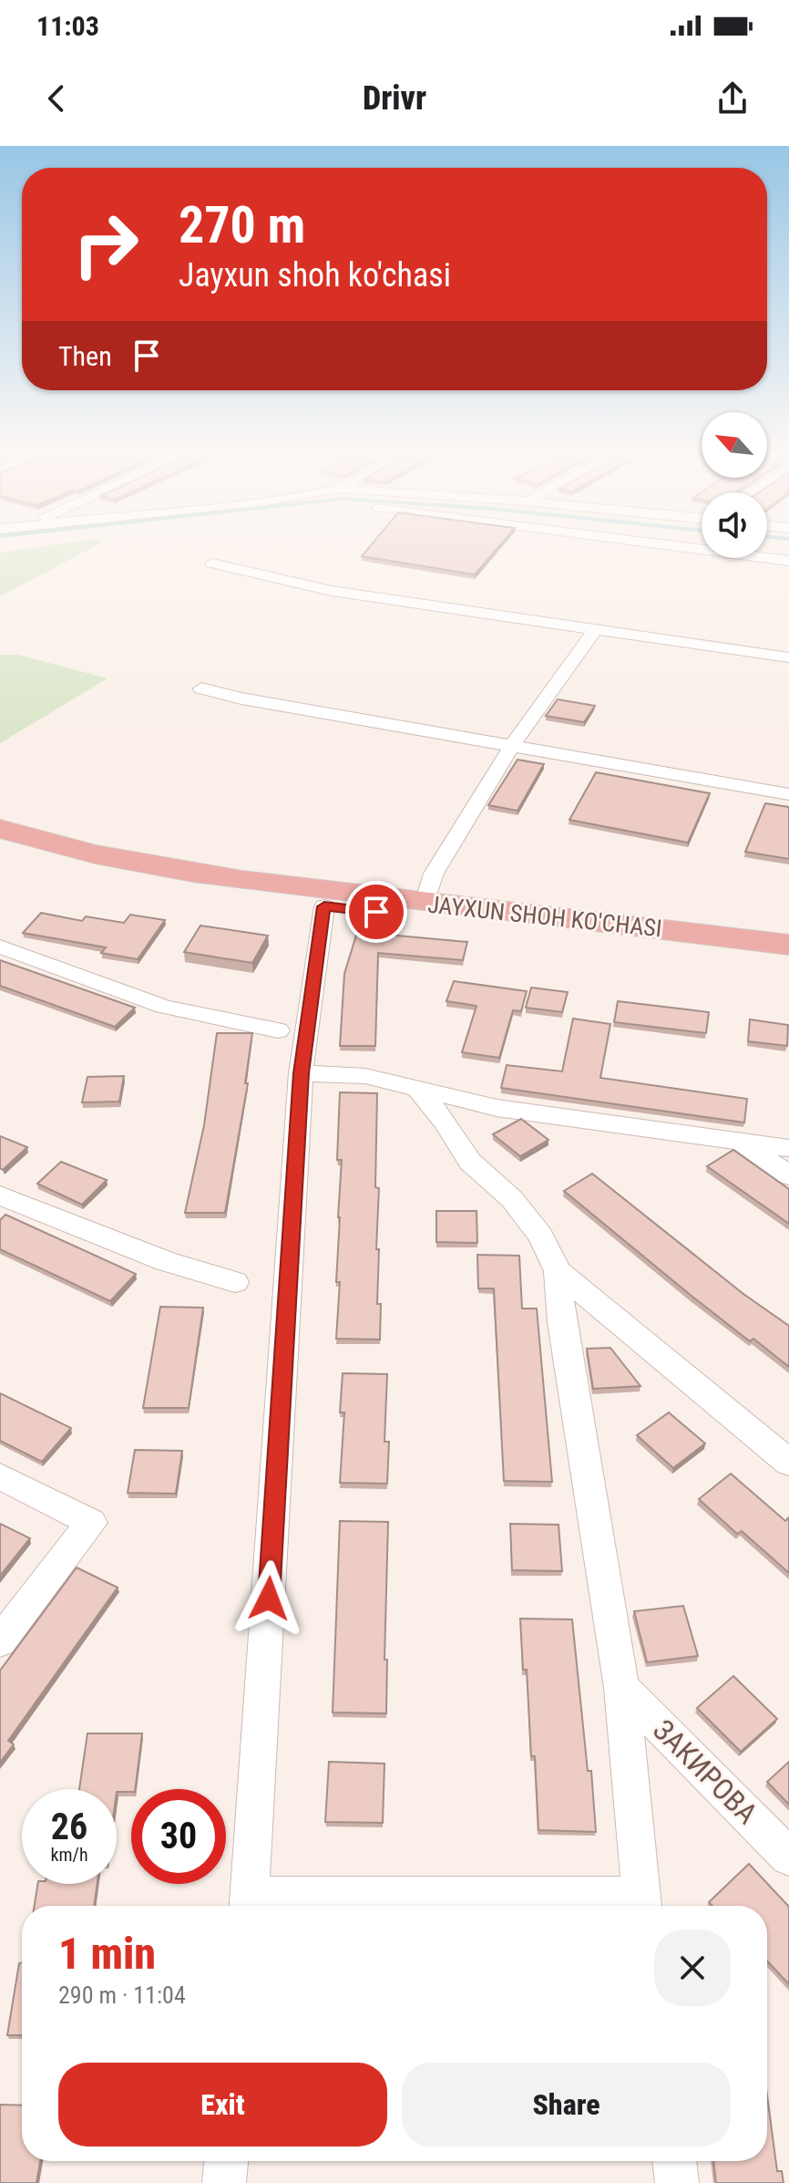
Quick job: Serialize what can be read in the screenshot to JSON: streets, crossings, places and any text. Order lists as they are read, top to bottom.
{
  "streets": {
    "highway": ["JAYXUN SHOH KO'CHASI"],
    "street": ["ЗАКИРОВА"]
  },
  "north": "top left",
  "page": {
    "status": "11:03",
    "header": "Drivr",
    "turn": ["270 m", "Jayxun shoh ko'chasi"],
    "then": "Then",
    "speed": "26 km/h",
    "limit": "30",
    "heading": ["1 min", "290 m · 11:04"],
    "buttons": ["Exit", "Share"]
  }
}
